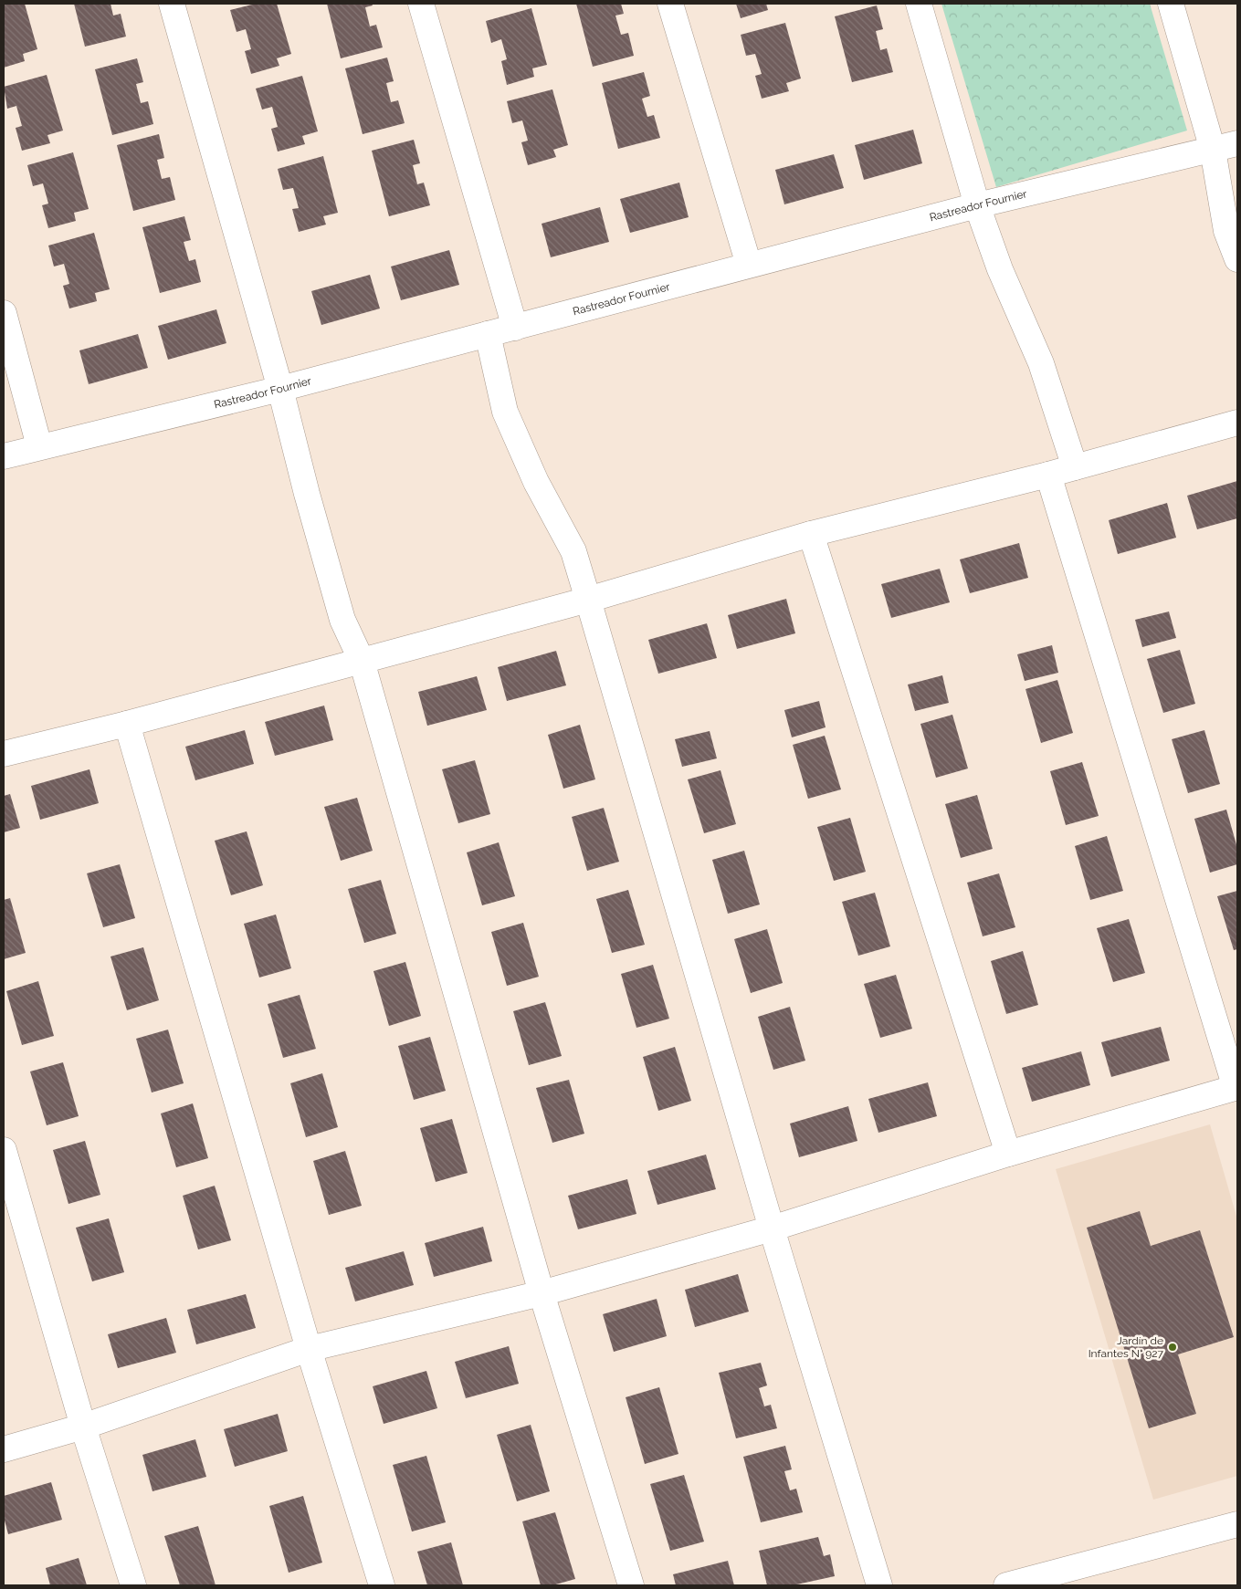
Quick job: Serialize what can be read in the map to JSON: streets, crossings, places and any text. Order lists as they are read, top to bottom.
{
  "streets": {
    "street": ["Rastreador Fournier"]
  },
  "places": ["Jardín de Infantes N° 927"]
}
